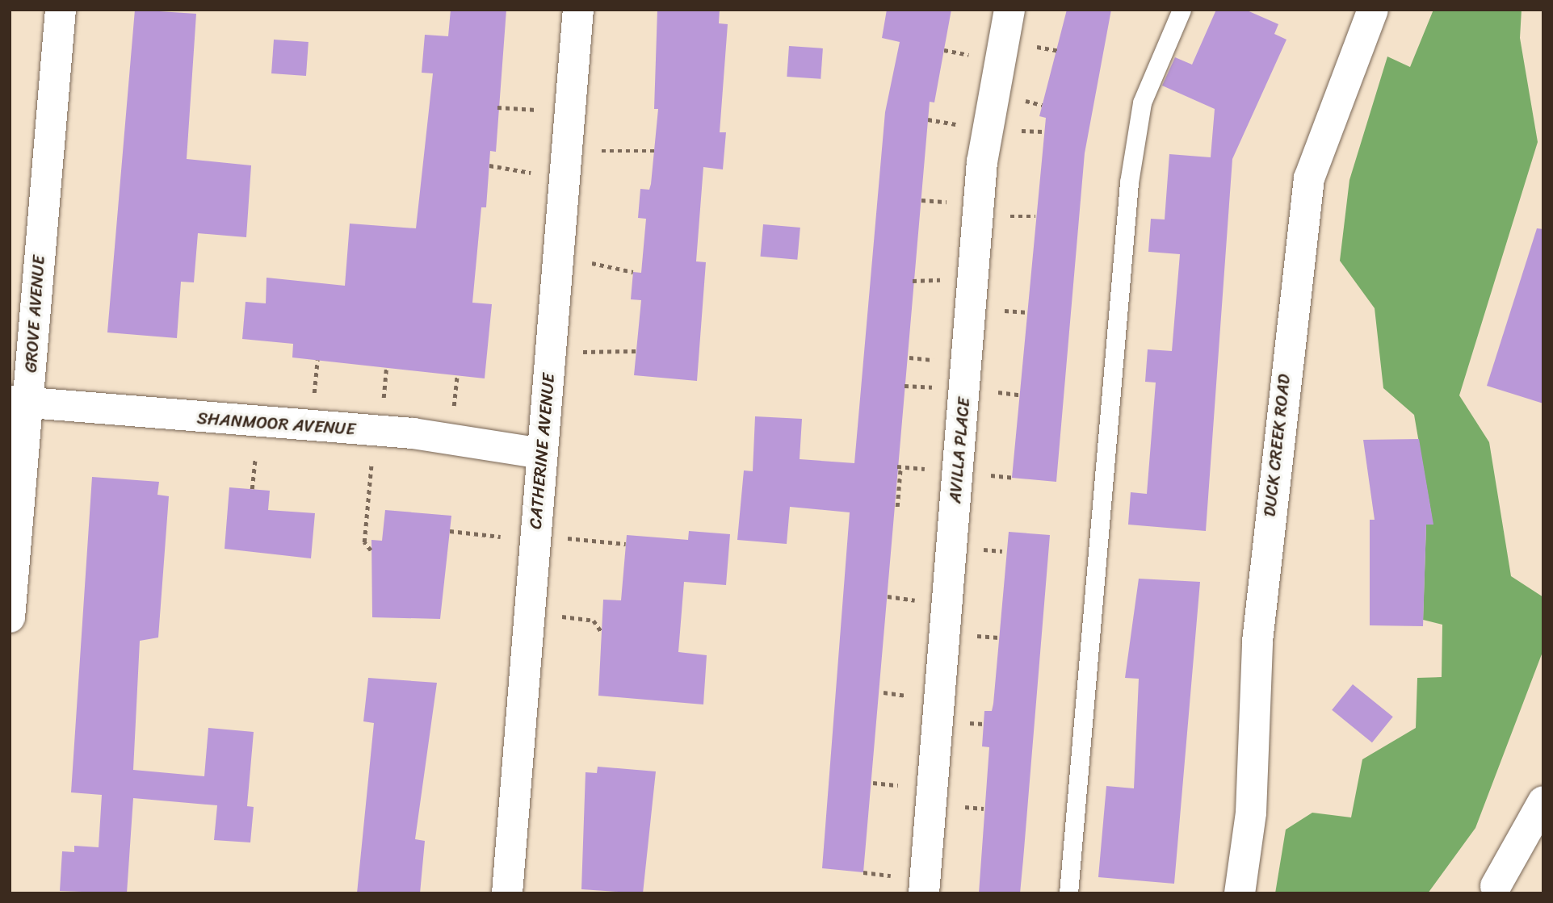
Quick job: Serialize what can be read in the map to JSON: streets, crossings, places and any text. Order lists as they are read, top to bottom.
{
  "streets": {
    "main road": [
      "GROVE AVENUE",
      "SHANMOOR AVENUE",
      "DUCK CREEK ROAD",
      "AVILLA PLACE",
      "CATHERINE AVENUE"
    ]
  },
  "crossings": [
    ["GROVE AVENUE", "SHANMOOR AVENUE"],
    ["SHANMOOR AVENUE", "CATHERINE AVENUE"]
  ]
}
